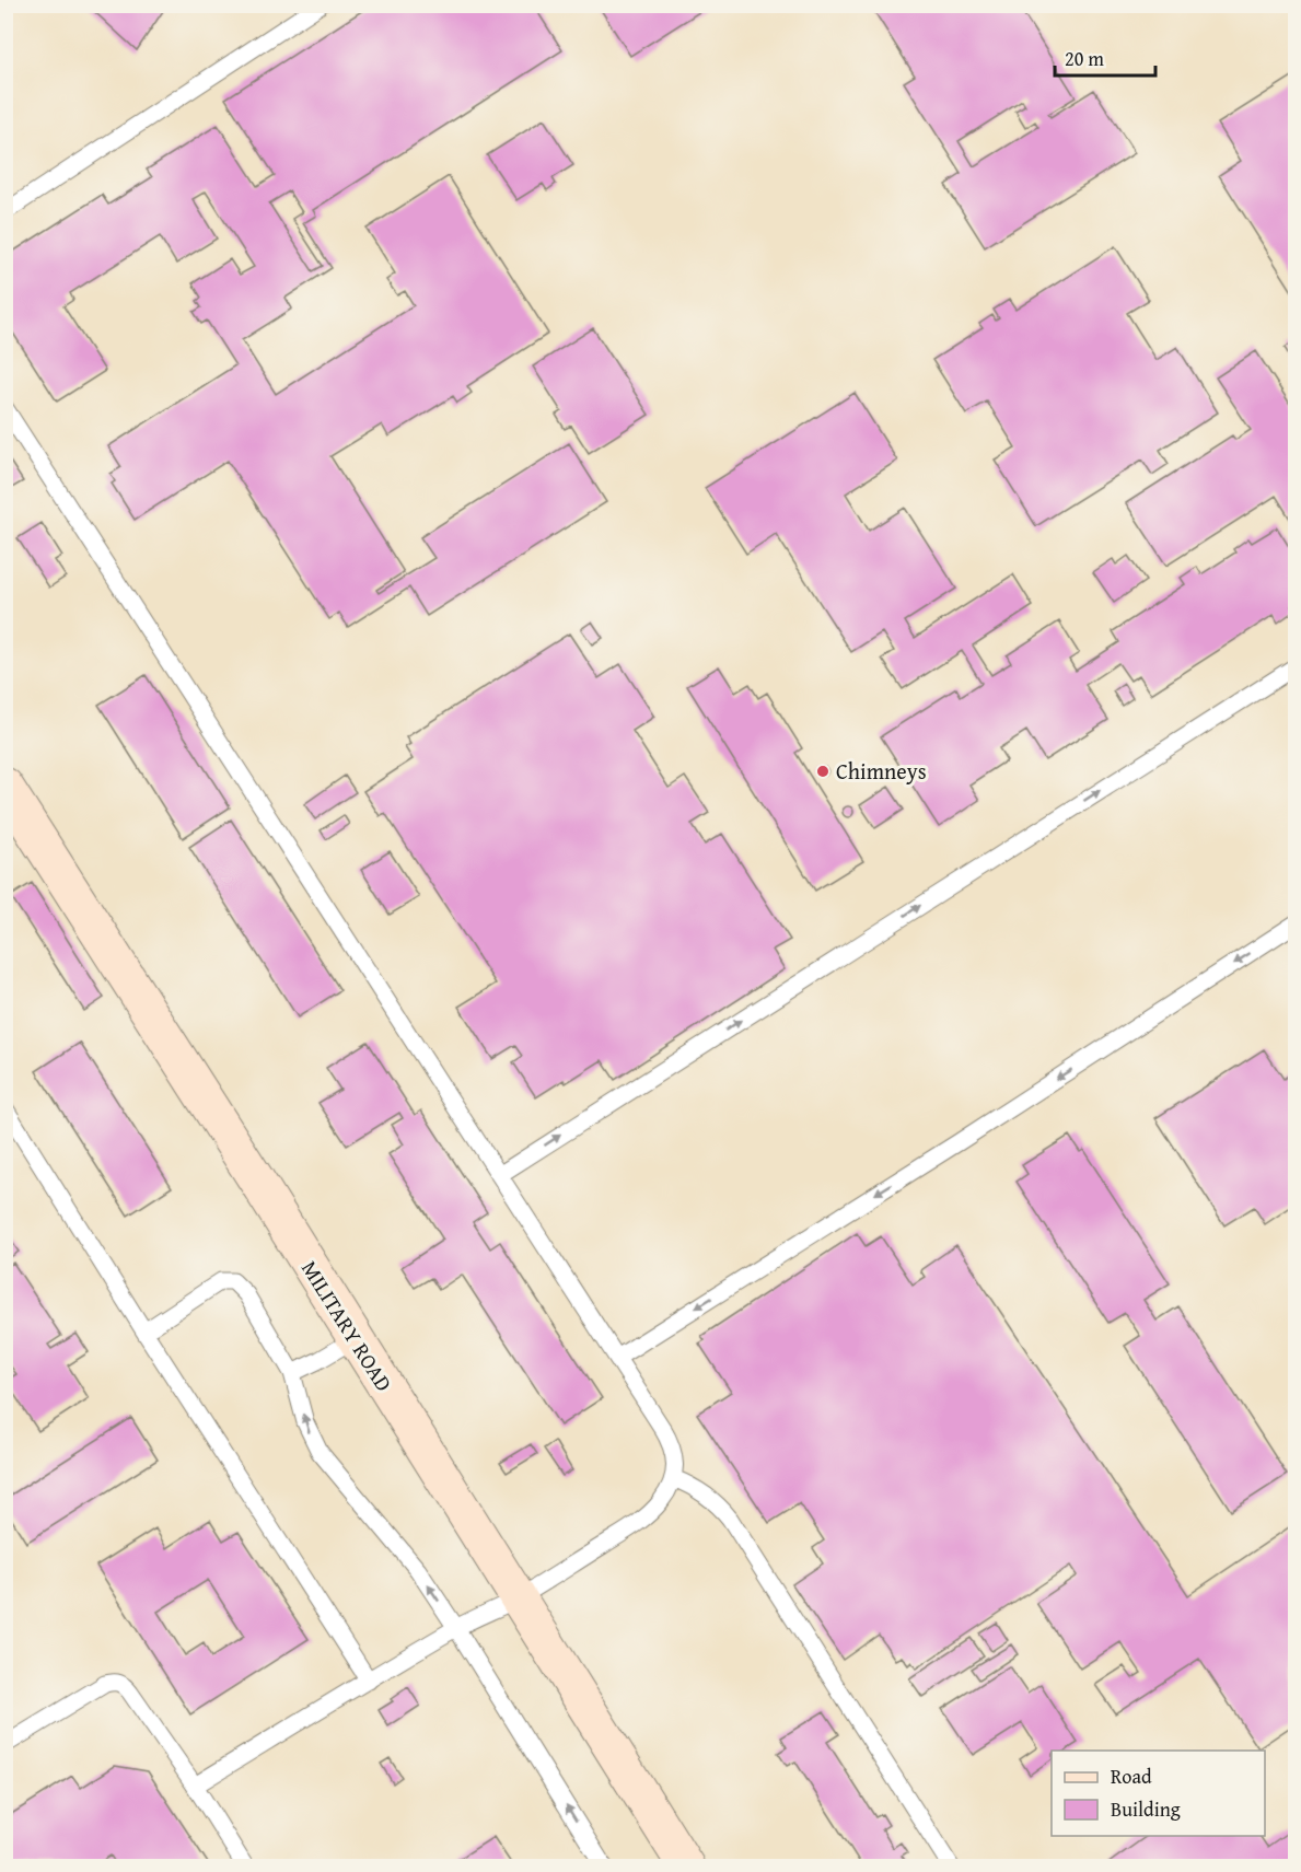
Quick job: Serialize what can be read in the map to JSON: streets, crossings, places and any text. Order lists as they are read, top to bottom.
{
  "streets": {
    "street": ["MILITARY ROAD"]
  },
  "places": ["Chimneys"],
  "legend": ["Road", "Building"],
  "scale_bar": "20 m"
}
